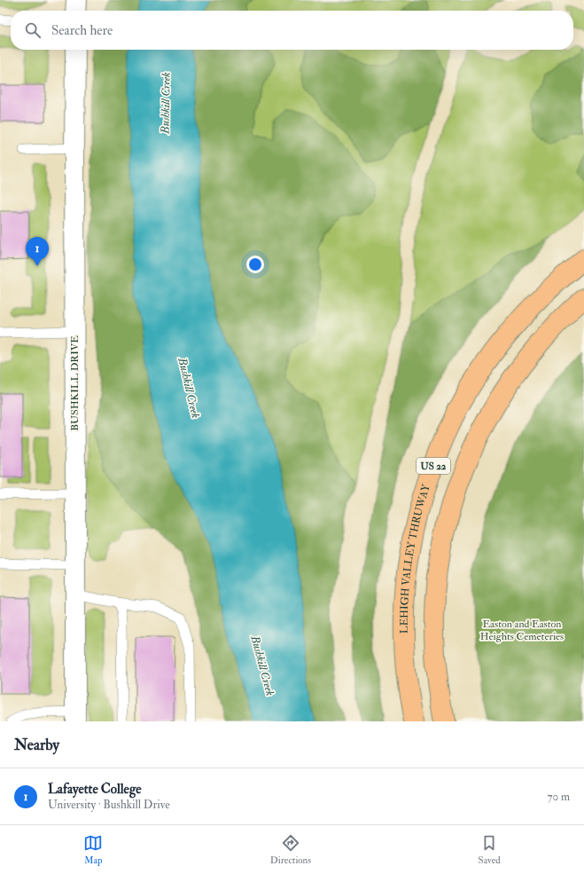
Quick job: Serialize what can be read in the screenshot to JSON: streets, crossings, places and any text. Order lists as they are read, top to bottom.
{
  "streets": {
    "highway": ["US 22", "LEHIGH VALLEY THRUWAY"],
    "street": ["BUSHKILL DRIVE"]
  },
  "water": ["Bushkill Creek"],
  "parks": ["Easton and Easton Heights Cemeteries"],
  "page": {
    "search": "Search here",
    "pins": "1",
    "heading": "Nearby",
    "list": [
      {
        "mark": "1",
        "name": "Lafayette College",
        "note": "University · Bushkill Drive",
        "value": "70 m"
      }
    ],
    "nav": ["Map", "Directions", "Saved"]
  }
}
